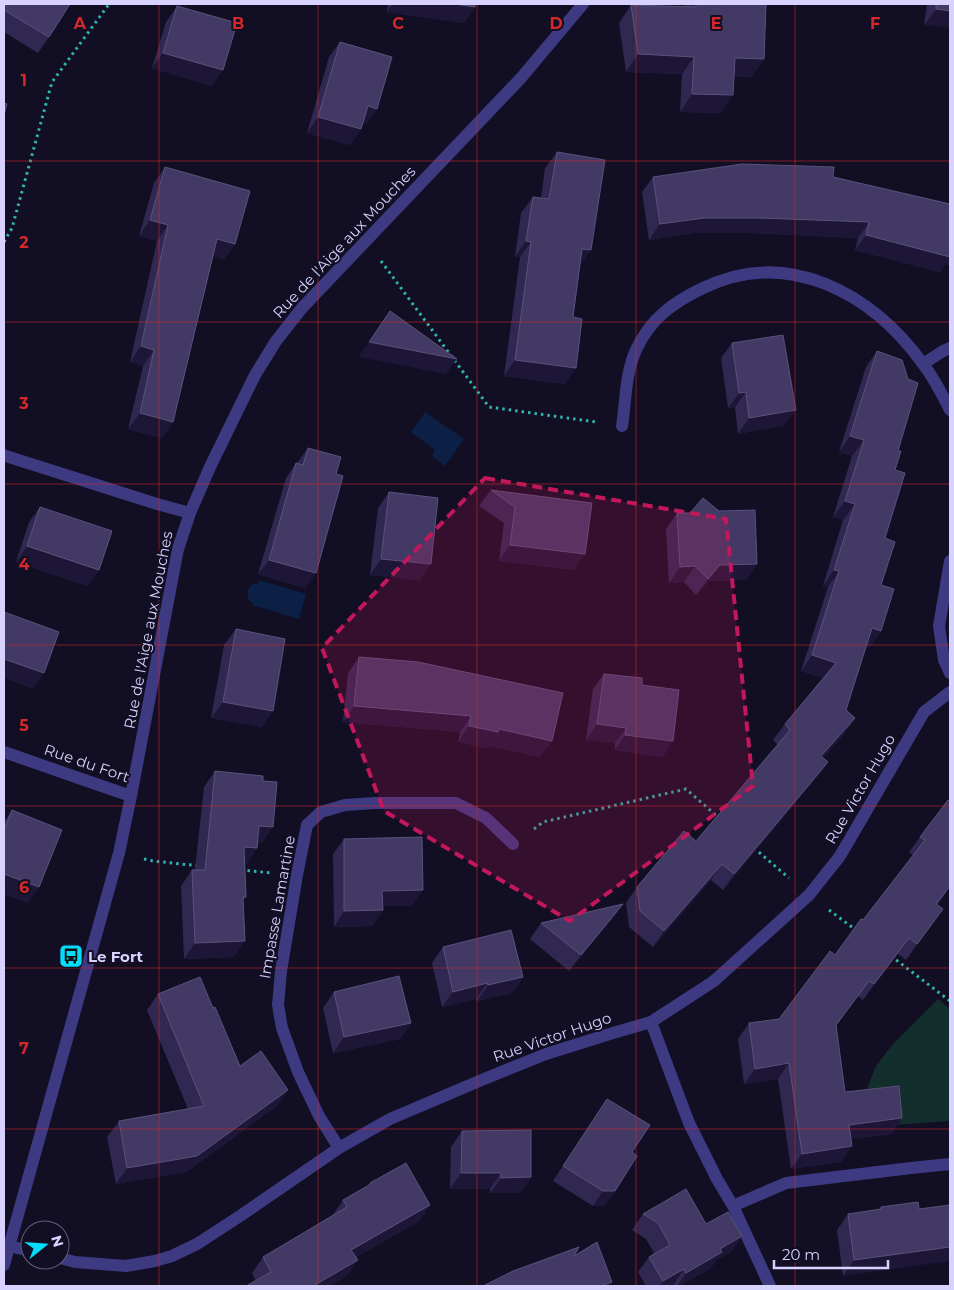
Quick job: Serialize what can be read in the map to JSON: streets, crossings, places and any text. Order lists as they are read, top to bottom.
{
  "streets": {
    "street": [
      "Rue de l'Aige aux Mouches",
      "Rue du Fort",
      "Rue Victor Hugo",
      "Impasse Lamartine"
    ]
  },
  "crossings": [
    ["Rue de l'Aige aux Mouches", "Rue du Fort"],
    ["Rue Victor Hugo", "Impasse Lamartine"]
  ],
  "places": {
    "bus stop": ["Le Fort"]
  },
  "scale_bar": "20 m",
  "north": "right",
  "grid": {
    "columns": [
      "A",
      "B",
      "C",
      "D",
      "E",
      "F"
    ],
    "rows": [
      "1",
      "2",
      "3",
      "4",
      "5",
      "6",
      "7"
    ]
  }
}
